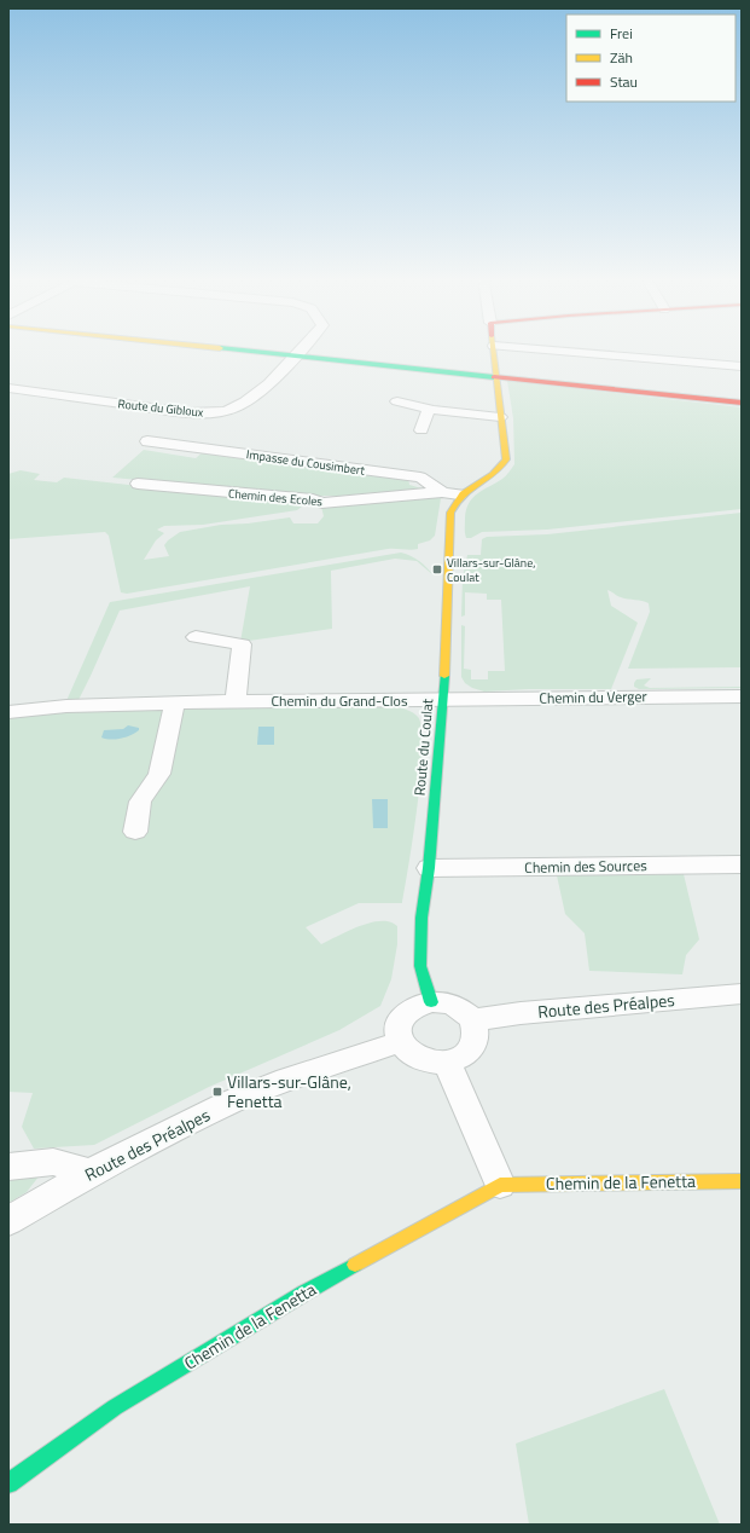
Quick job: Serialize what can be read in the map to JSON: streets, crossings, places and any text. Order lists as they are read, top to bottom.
{
  "streets": {
    "street": [
      "Route du Gibloux",
      "Impasse du Cousimbert",
      "Chemin des Ecoles",
      "Chemin du Verger",
      "Chemin du Grand-Clos",
      "Route du Coulat",
      "Chemin des Sources",
      "Route des Préalpes",
      "Chemin de la Fenetta"
    ]
  },
  "crossings": [
    ["Impasse du Cousimbert", "Chemin des Ecoles"],
    ["Impasse du Cousimbert", "Route du Coulat"],
    ["Chemin du Verger", "Chemin du Grand-Clos"],
    ["Chemin du Verger", "Route du Coulat"],
    ["Chemin du Grand-Clos", "Route du Coulat"],
    ["Route du Coulat", "Chemin des Sources"],
    ["Route du Coulat", "Route des Préalpes"]
  ],
  "places": {
    "transit": ["Villars-sur-Glâne, Coulat", "Villars-sur-Glâne, Fenetta"]
  },
  "legend": ["Frei", "Zäh", "Stau"]
}
